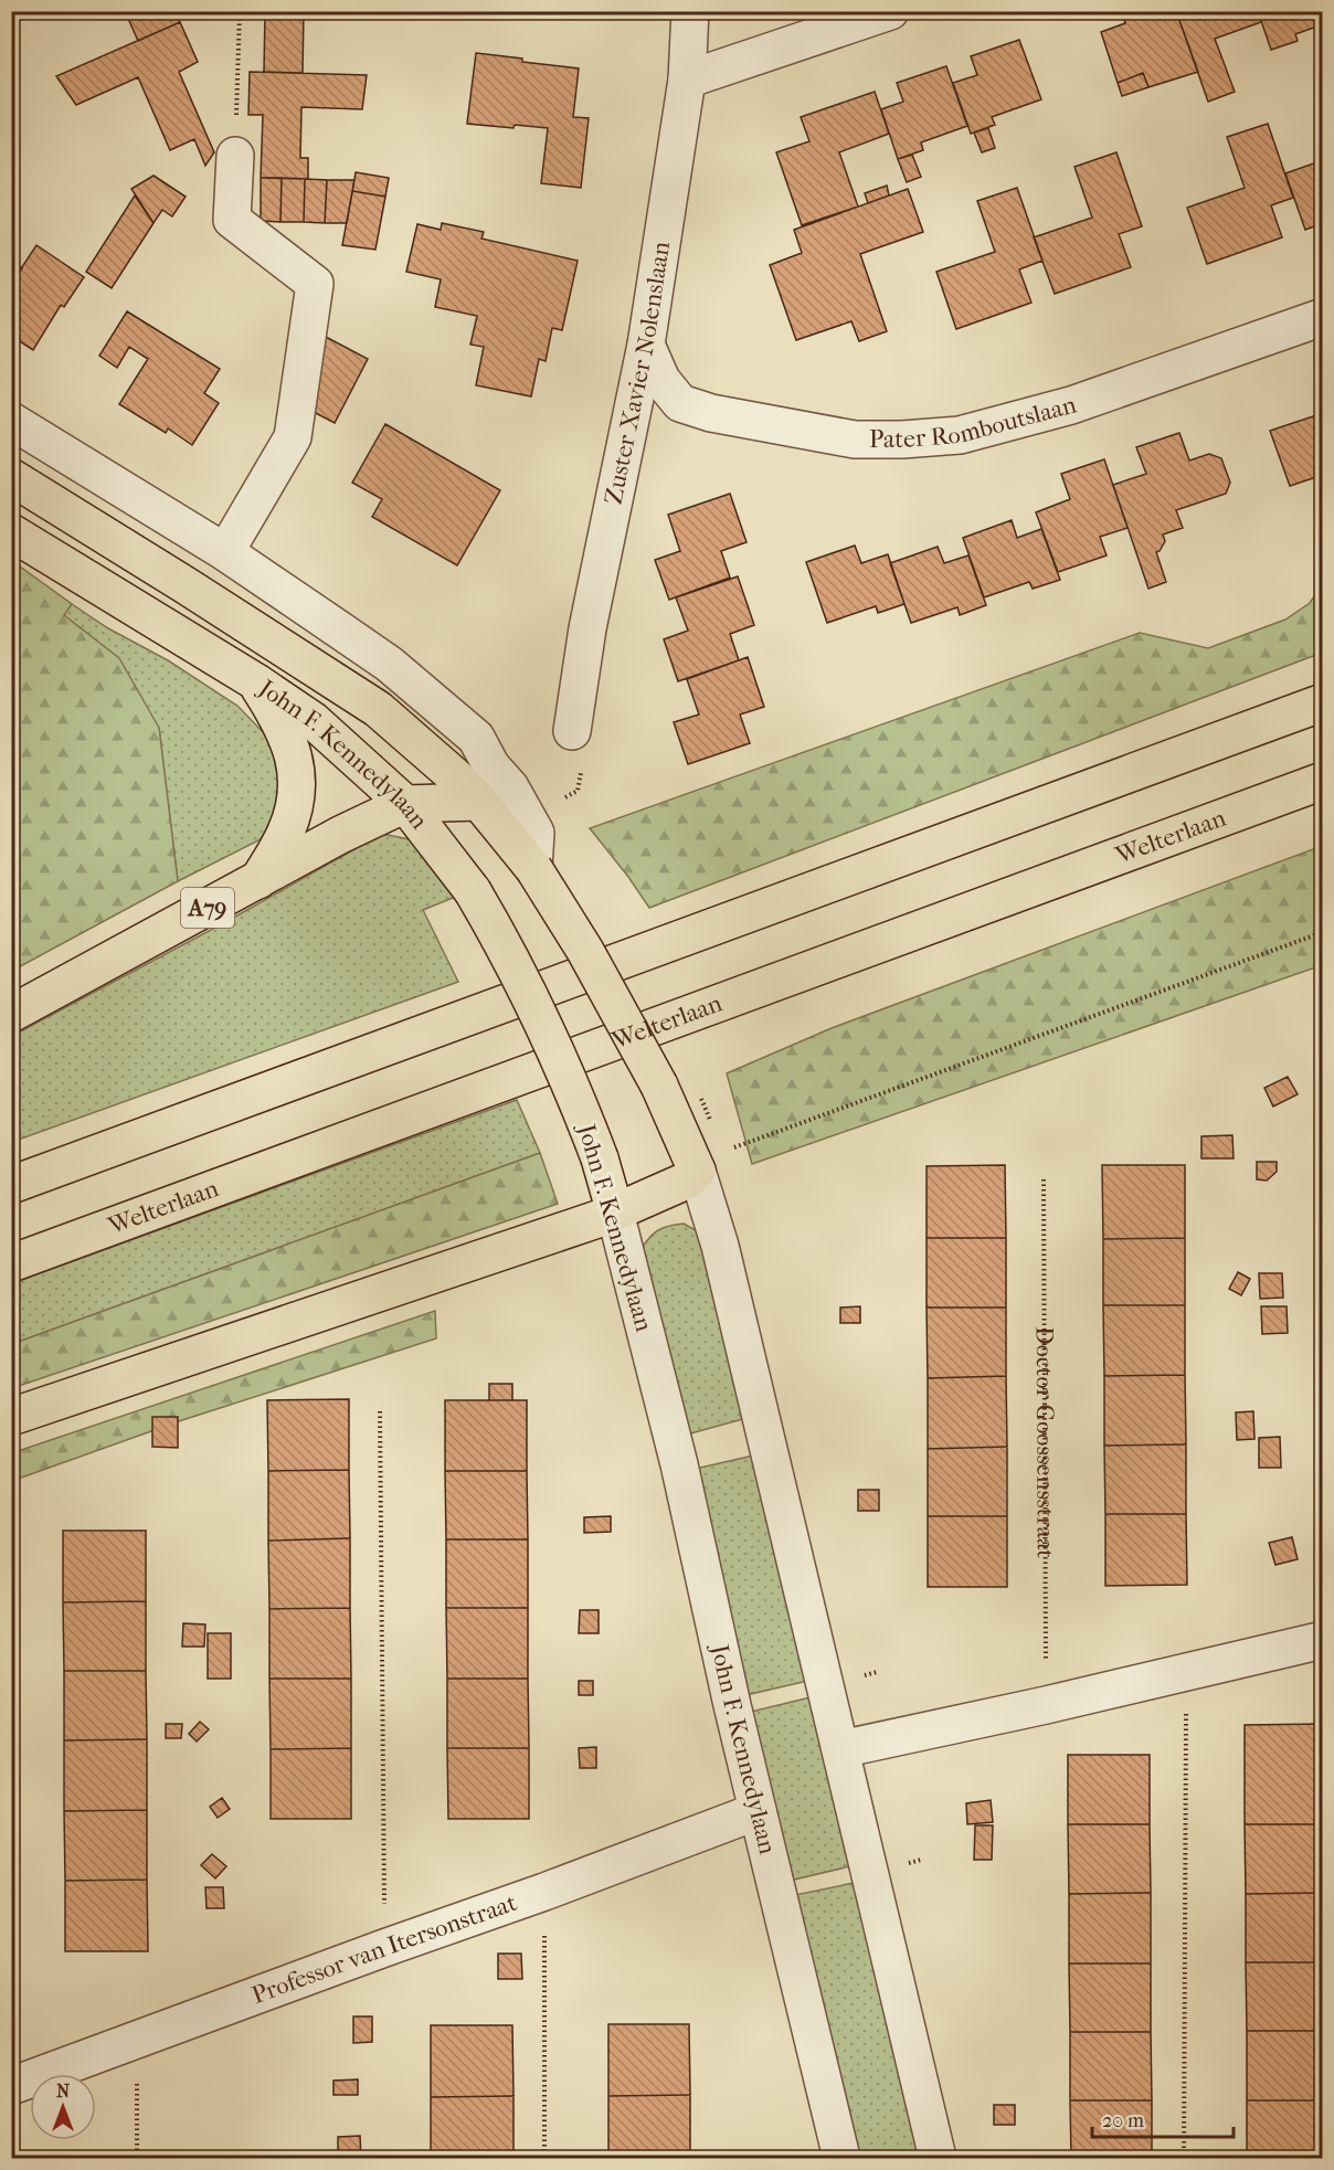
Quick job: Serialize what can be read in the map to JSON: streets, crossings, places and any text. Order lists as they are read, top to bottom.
{
  "streets": {
    "main road": ["John F. Kennedylaan", "Welterlaan", "A79"],
    "street": ["Zuster Xavier Nolenslaan", "Pater Romboutslaan", "Professor van Itersonstraat"],
    "path": ["Doctor Goossensstraat"]
  },
  "crossings": [
    ["Zuster Xavier Nolenslaan", "Pater Romboutslaan"],
    ["John F. Kennedylaan", "A79"],
    ["John F. Kennedylaan", "Professor van Itersonstraat"]
  ],
  "scale_bar": "20 m",
  "north": "top"
}
